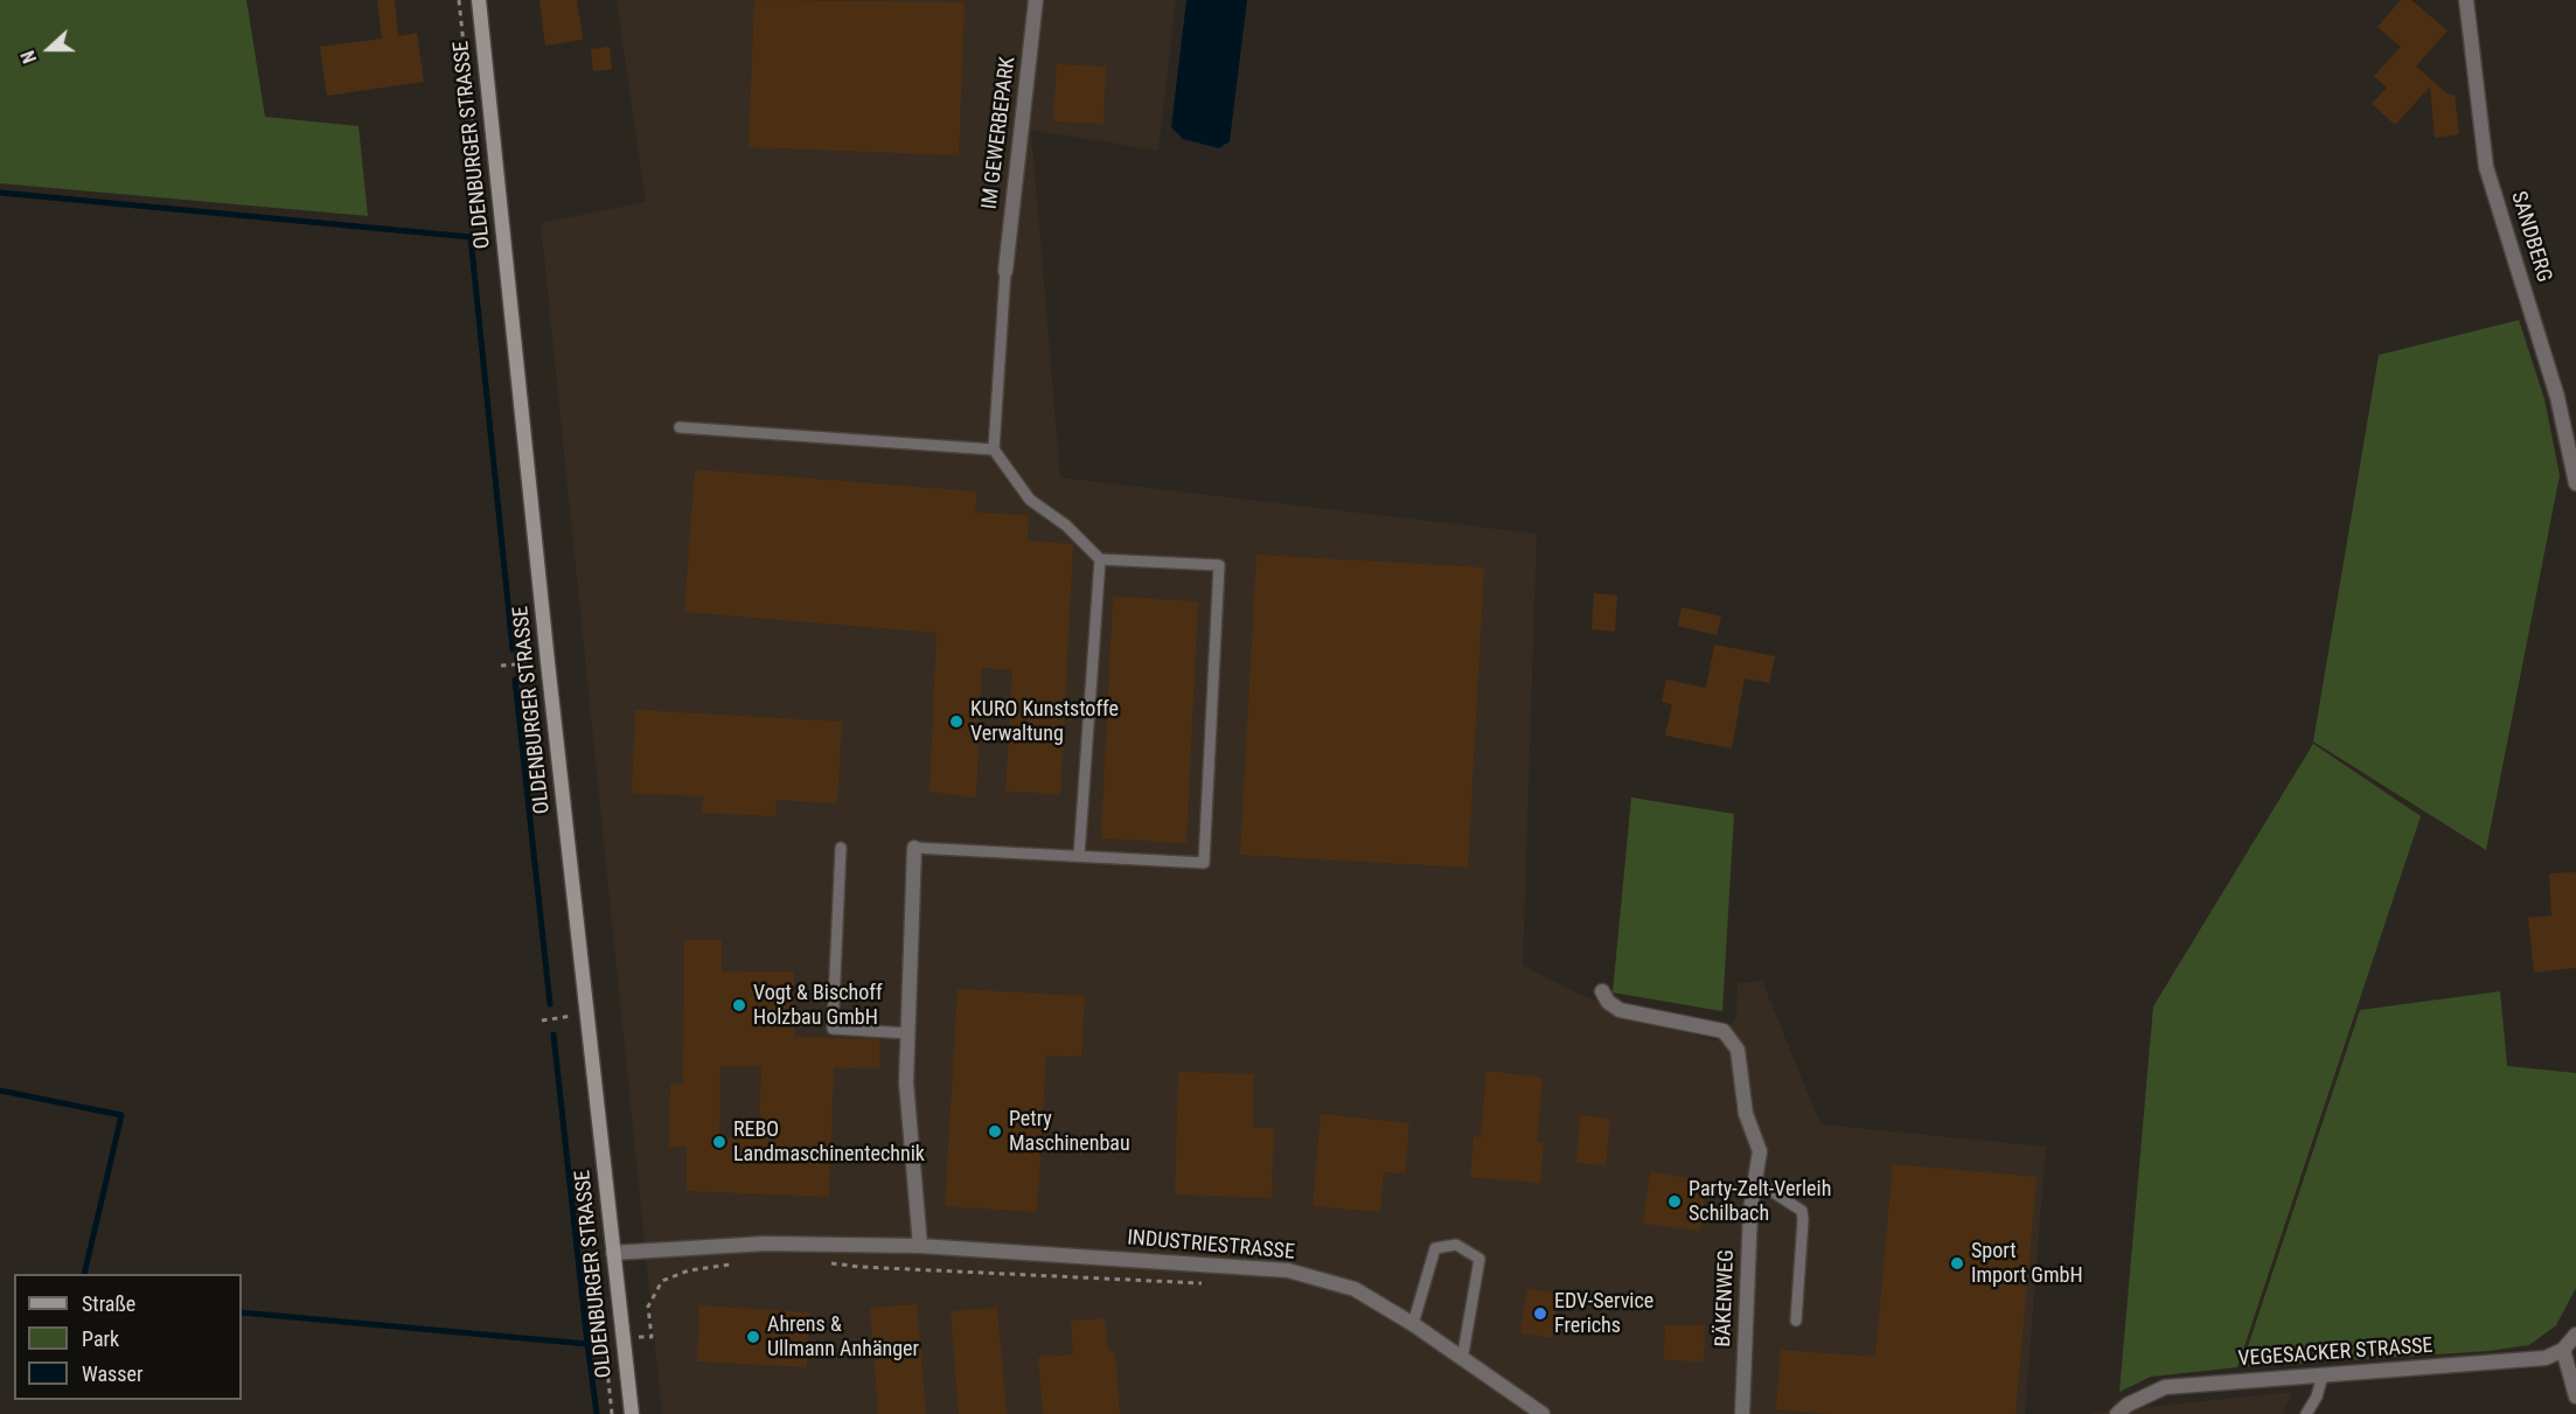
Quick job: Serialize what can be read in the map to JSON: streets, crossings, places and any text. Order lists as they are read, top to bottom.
{
  "streets": {
    "main road": ["OLDENBURGER STRASSE"],
    "street": [
      "IM GEWERBEPARK",
      "SANDBERG",
      "INDUSTRIESTRASSE",
      "BÄKENWEG",
      "VEGESACKER STRASSE"
    ]
  },
  "crossings": [
    ["OLDENBURGER STRASSE", "INDUSTRIESTRASSE"]
  ],
  "places": [
    "KURO Kunststoffe Verwaltung",
    "Vogt & Bischoff Holzbau GmbH",
    "Petry Maschinenbau",
    "REBO Landmaschinentechnik",
    "Party-Zelt-Verleih Schilbach",
    "Sport Import GmbH",
    "EDV-Service Frerichs",
    "Ahrens & Ullmann Anhänger"
  ],
  "legend": ["Straße", "Park", "Wasser"],
  "north": "left"
}
